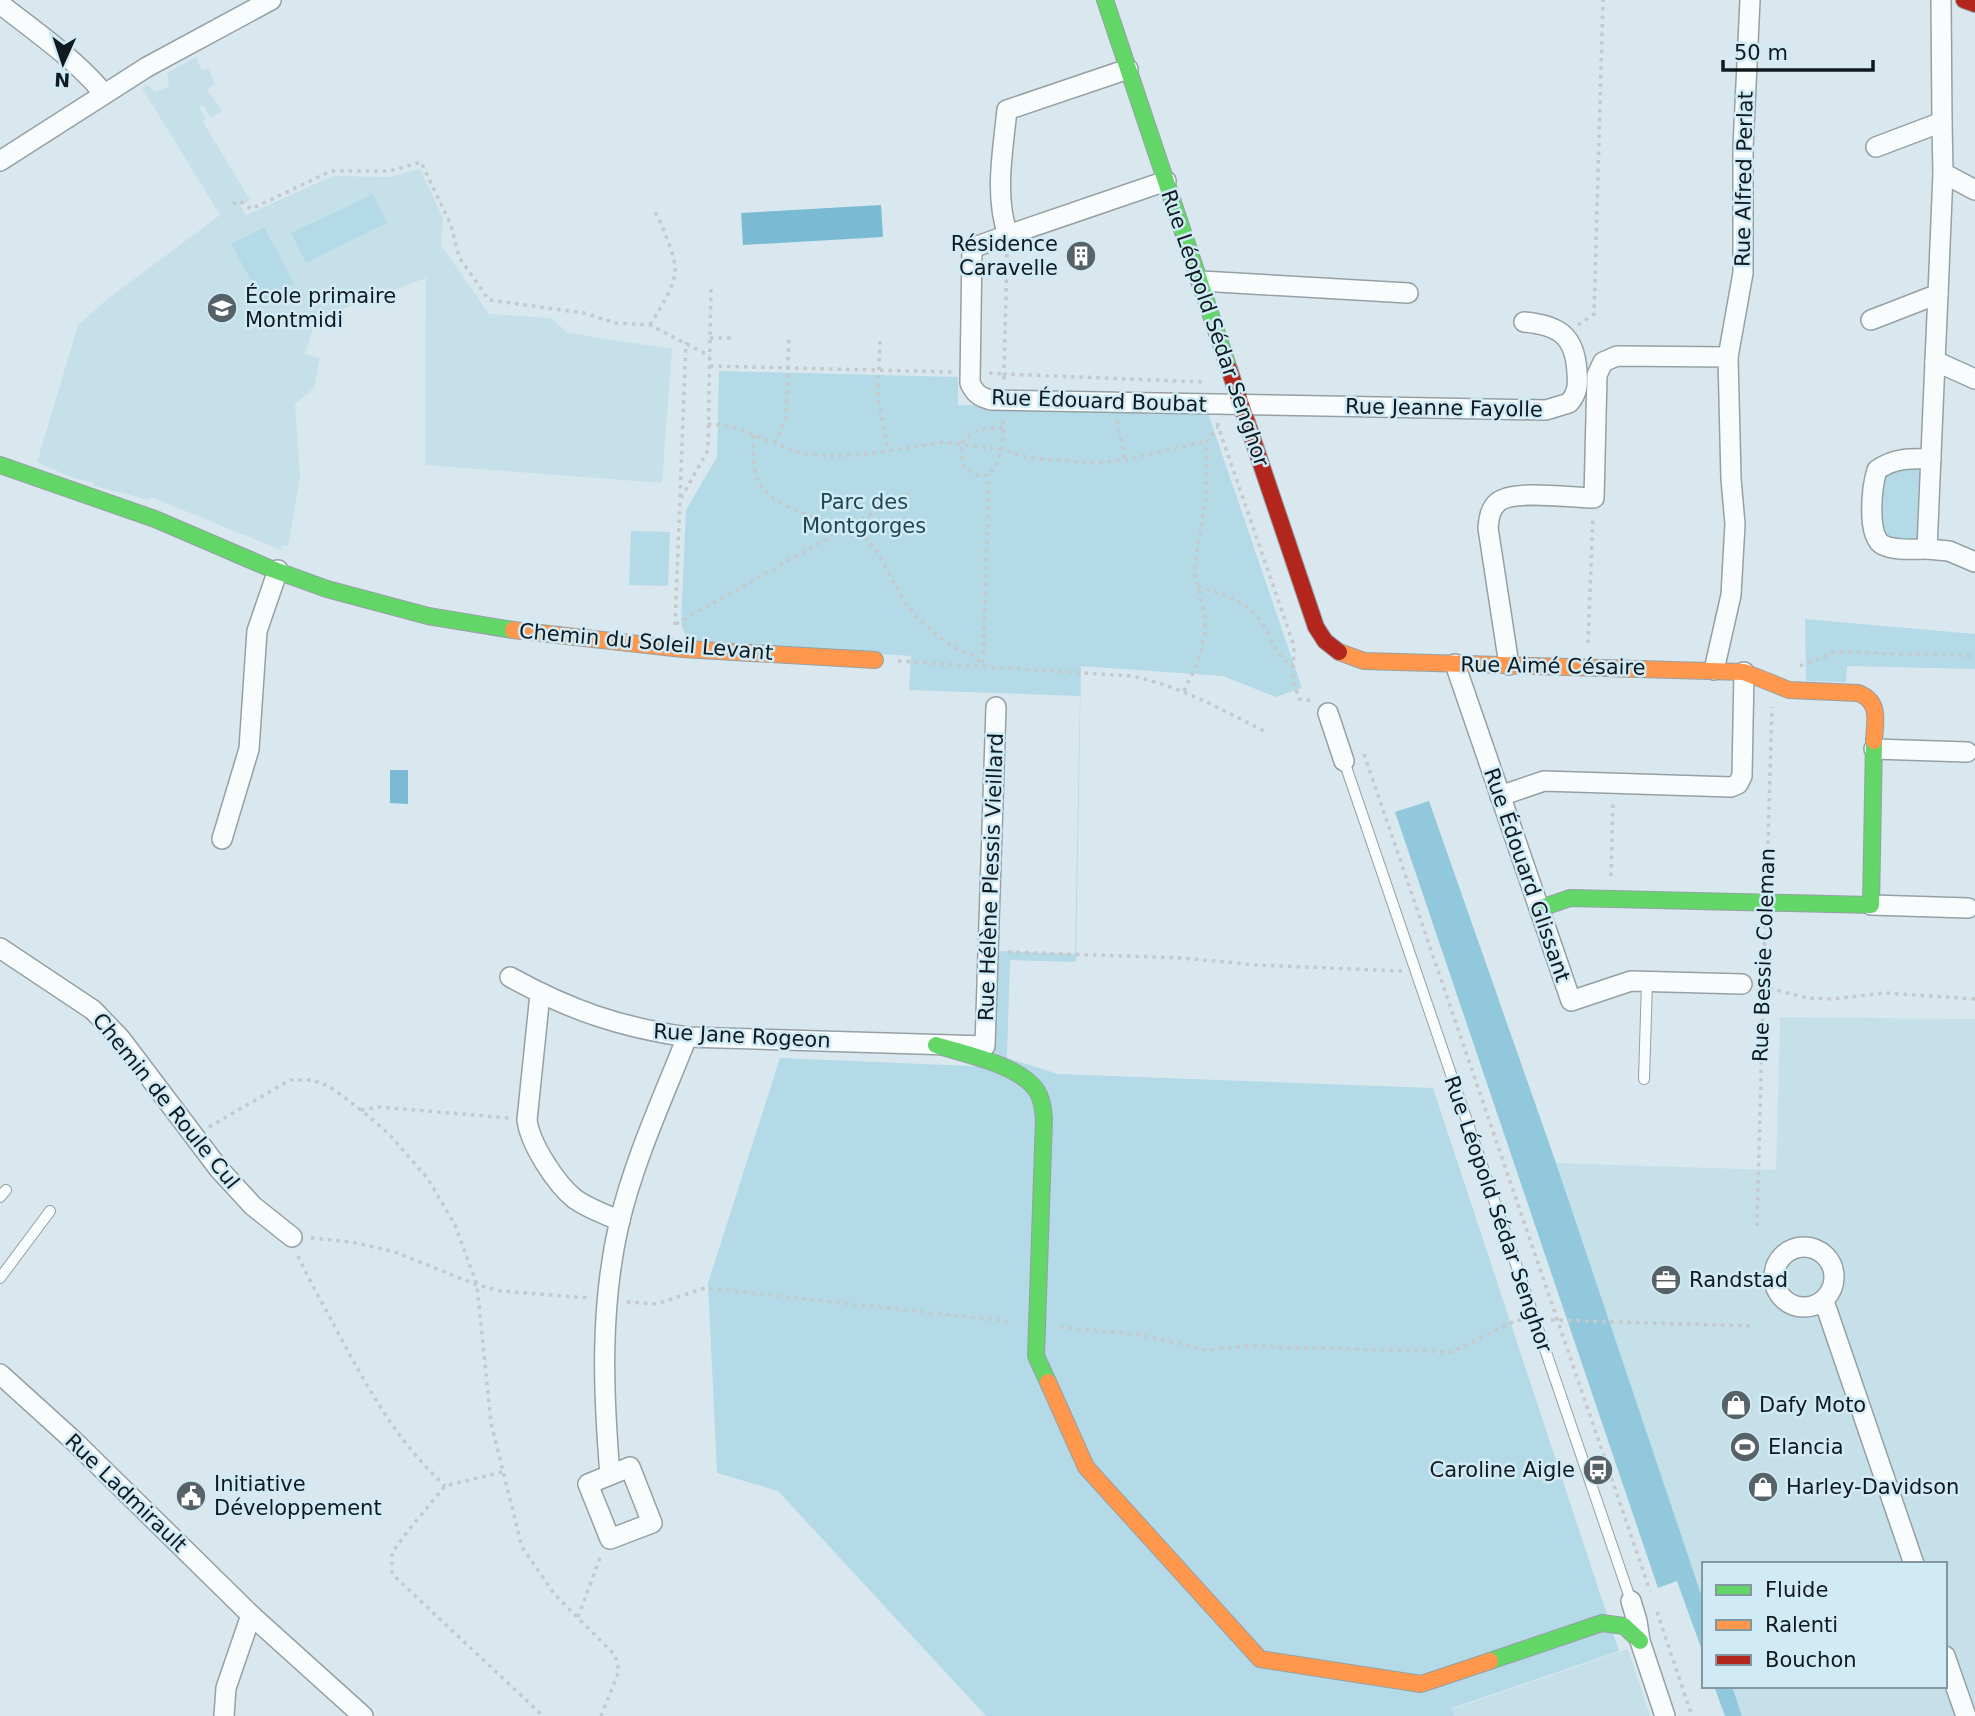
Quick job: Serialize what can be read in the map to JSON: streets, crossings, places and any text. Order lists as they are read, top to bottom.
{
  "streets": {
    "street": [
      "Rue Alfred Perlat",
      "Rue Léopold Sédar Senghor",
      "Rue Édouard Boubat",
      "Rue Jeanne Fayolle",
      "Chemin du Soleil Levant",
      "Rue Aimé Césaire",
      "Rue Édouard Glissant",
      "Rue Hélène Plessis Vieillard",
      "Rue Jane Rogeon",
      "Chemin de Roule Cul",
      "Rue Ladmirault"
    ],
    "path": ["Rue Bessie Coleman"]
  },
  "crossings": [
    ["Rue Léopold Sédar Senghor", "Rue Édouard Boubat"],
    ["Rue Léopold Sédar Senghor", "Rue Jeanne Fayolle"],
    ["Rue Léopold Sédar Senghor", "Rue Aimé Césaire"],
    ["Rue Édouard Boubat", "Rue Jeanne Fayolle"],
    ["Rue Aimé Césaire", "Rue Édouard Glissant"],
    ["Rue Aimé Césaire", "Rue Bessie Coleman"],
    ["Rue Hélène Plessis Vieillard", "Rue Jane Rogeon"]
  ],
  "parks": ["Parc des Montgorges"],
  "places": {
    "building": ["Résidence Caravelle"],
    "school or university": ["École primaire Montmidi"],
    "office": ["Randstad"],
    "shop": ["Dafy Moto", "Harley-Davidson"],
    "sports": ["Elancia"],
    "bus stop": ["Caroline Aigle"],
    "public building": ["Initiative Développement"]
  },
  "legend": ["Fluide", "Ralenti", "Bouchon"],
  "scale_bar": "50 m",
  "north": "bottom"
}
